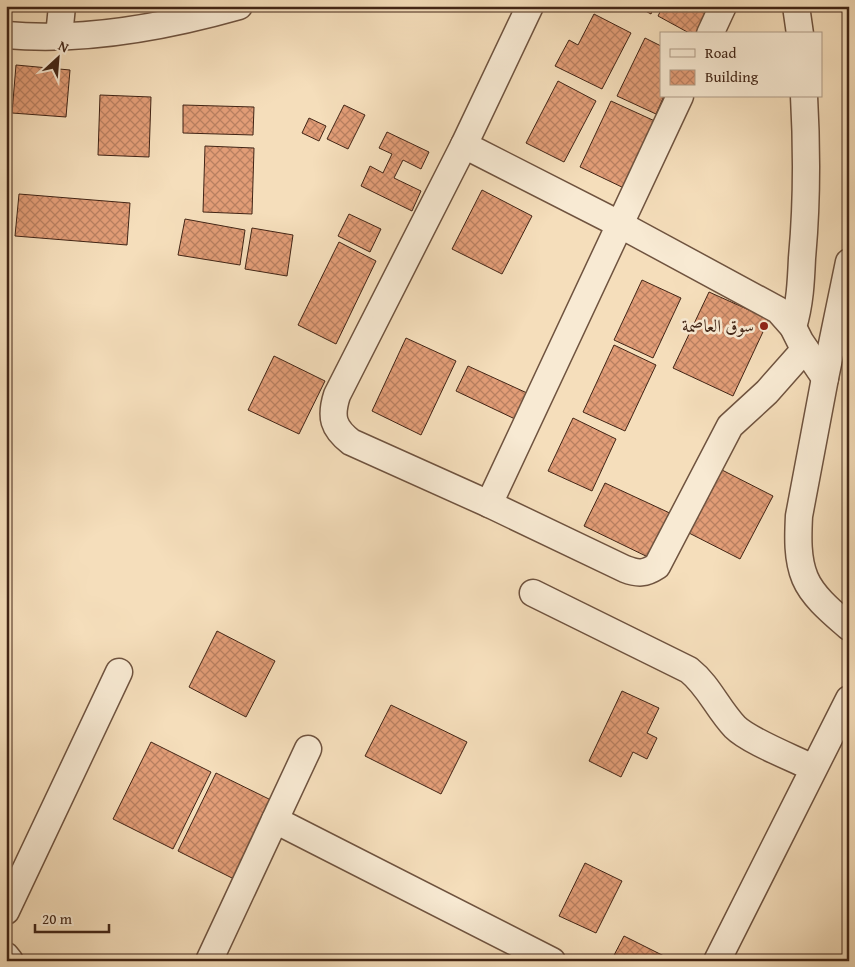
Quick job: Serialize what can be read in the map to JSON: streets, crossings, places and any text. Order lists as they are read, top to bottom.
{
  "places": ["سوق العاصمة"],
  "legend": ["Road", "Building"],
  "scale_bar": "20 m",
  "north": "top right"
}
